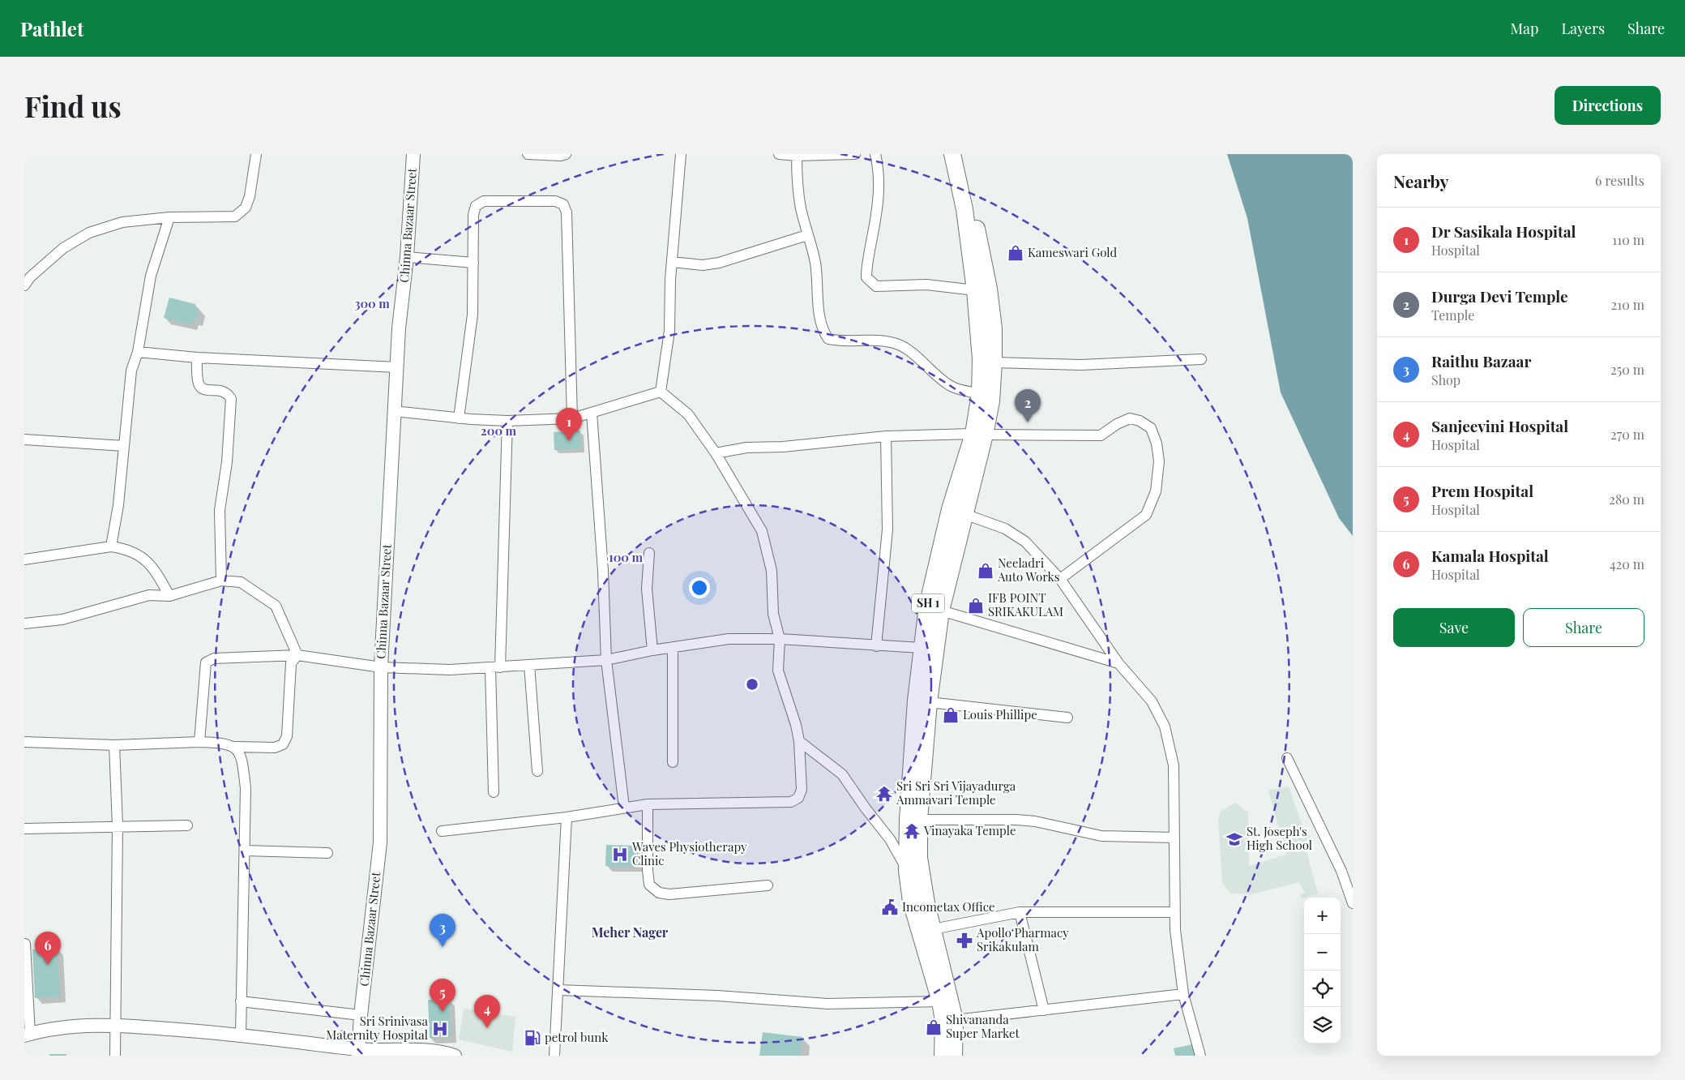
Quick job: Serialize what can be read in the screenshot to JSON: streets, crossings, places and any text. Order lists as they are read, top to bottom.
{
  "streets": {
    "main road": ["SH 1"],
    "street": ["Chinna Bazaar Street"]
  },
  "districts": ["Meher Nager"],
  "places": {
    "shop": [
      "Kameswari Gold",
      "Neeladri Auto Works",
      "IFB POINT SRIKAKULAM",
      "Louis Phillipe",
      "Shivananda Super Market"
    ],
    "temple": ["Sri Sri Sri Vijayadurga Ammavari Temple", "Vinayaka Temple"],
    "school or university": ["St. Joseph's High School"],
    "hospital": ["Waves Physiotherapy Clinic", "Sri Srinivasa Maternity Hospital"],
    "public building": ["Incometax Office"],
    "pharmacy": ["Apollo Pharmacy Srikakulam"],
    "fuel station": ["petrol bunk"]
  },
  "page": {
    "header": "Pathlet",
    "nav": ["Map", "Layers", "Share"],
    "buttons": [
      "Directions",
      ["Save", "Share"]
    ],
    "title": "Find us",
    "heading": ["Nearby", "6 results"],
    "list": [
      {
        "mark": "1",
        "name": "Dr Sasikala Hospital",
        "note": "Hospital",
        "value": "110 m"
      },
      {
        "mark": "2",
        "name": "Durga Devi Temple",
        "note": "Temple",
        "value": "210 m"
      },
      {
        "mark": "3",
        "name": "Raithu Bazaar",
        "note": "Shop",
        "value": "250 m"
      },
      {
        "mark": "4",
        "name": "Sanjeevini Hospital",
        "note": "Hospital",
        "value": "270 m"
      },
      {
        "mark": "5",
        "name": "Prem Hospital",
        "note": "Hospital",
        "value": "280 m"
      },
      {
        "mark": "6",
        "name": "Kamala Hospital",
        "note": "Hospital",
        "value": "420 m"
      }
    ],
    "pins": [
      "2",
      "1",
      "3",
      "6",
      "5",
      "4"
    ],
    "map_buttons": ["+", "−"]
  },
  "rings": ["300 m", "200 m", "100 m"]
}
